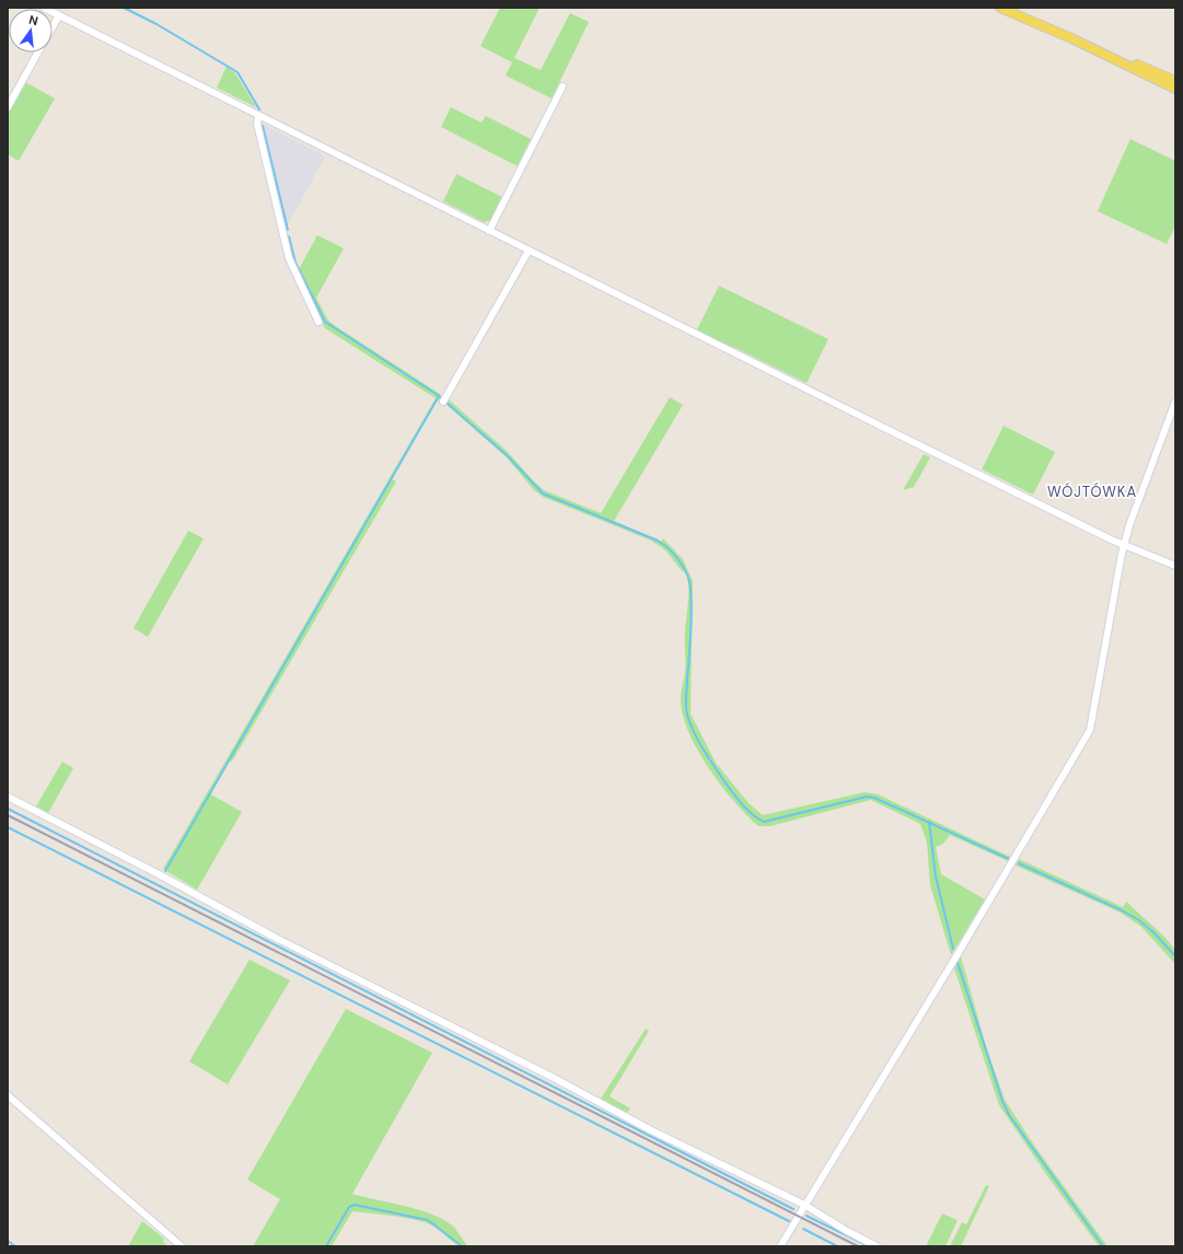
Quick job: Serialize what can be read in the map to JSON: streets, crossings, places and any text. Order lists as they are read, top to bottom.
{
  "districts": ["WÓJTÓWKA"],
  "north": "top"
}
